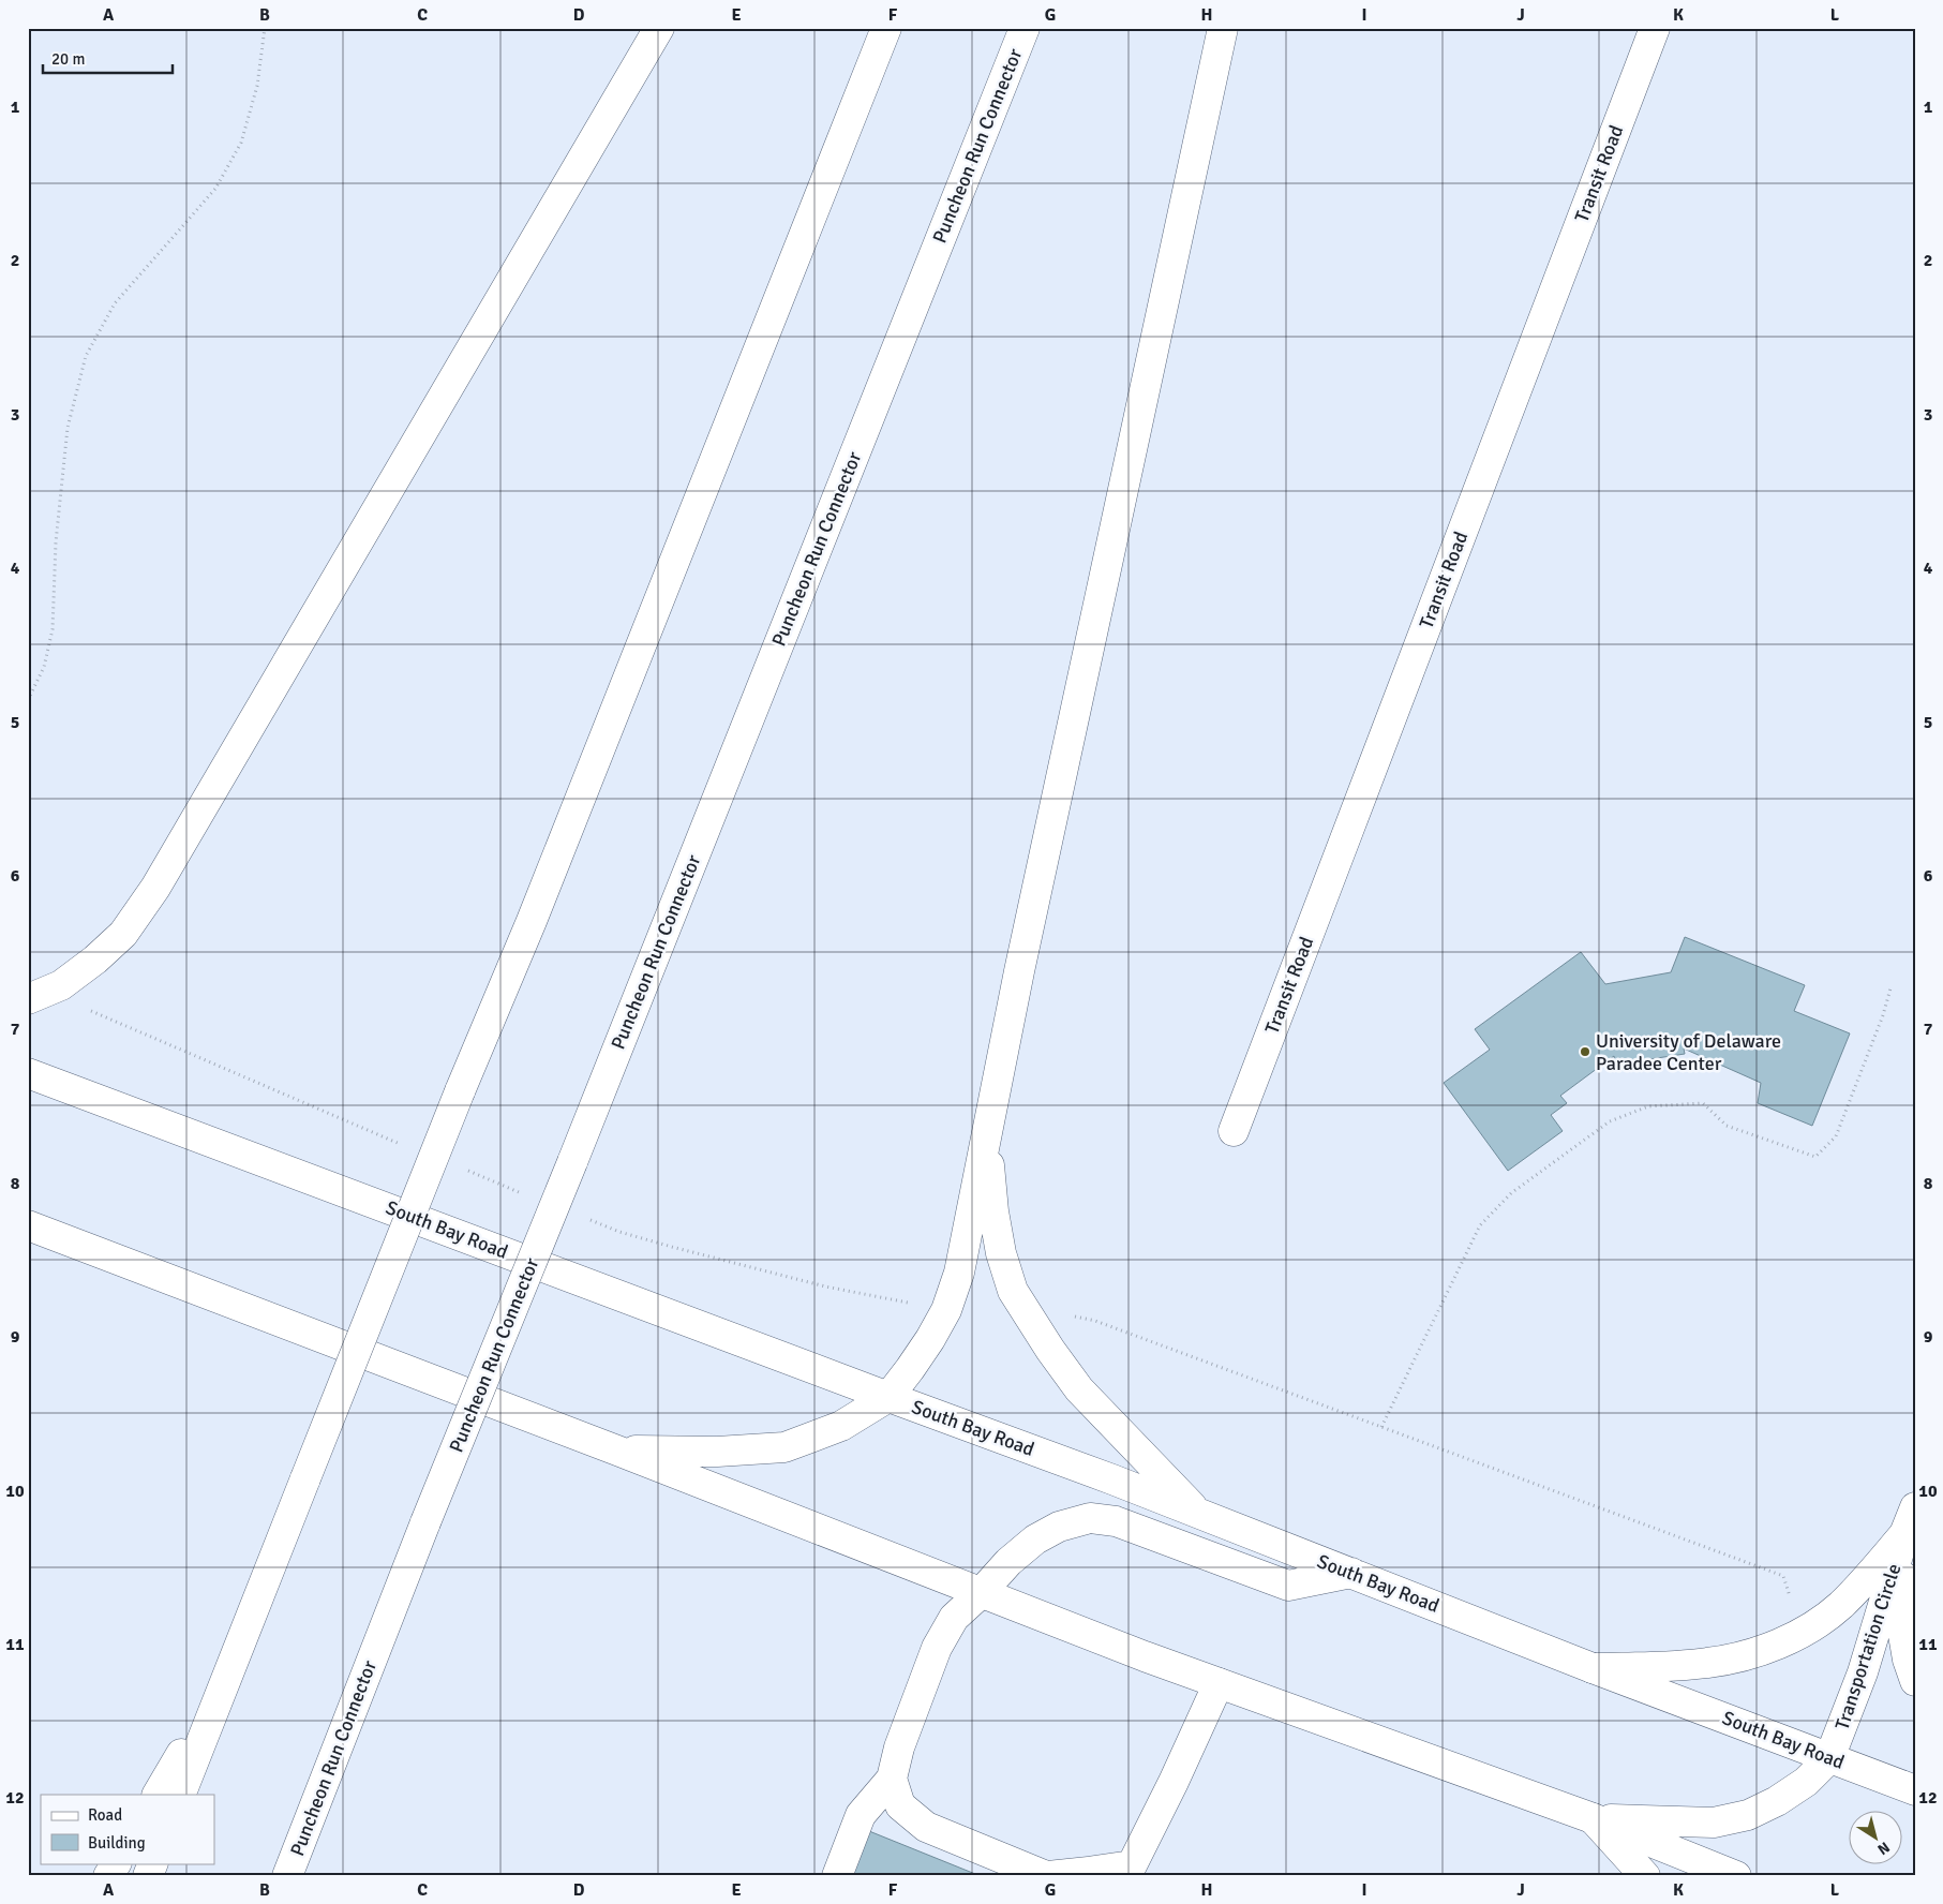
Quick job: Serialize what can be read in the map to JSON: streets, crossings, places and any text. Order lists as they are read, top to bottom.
{
  "streets": {
    "main road": [
      "Puncheon Run Connector",
      "Transit Road",
      "South Bay Road",
      "Transportation Circle"
    ]
  },
  "crossings": [
    ["South Bay Road", "Transportation Circle"]
  ],
  "places": ["University of Delaware Paradee Center"],
  "legend": ["Road", "Building"],
  "scale_bar": "20 m",
  "north": "bottom right",
  "grid": {
    "columns": [
      "A",
      "B",
      "C",
      "D",
      "E",
      "F",
      "G",
      "H",
      "I",
      "J",
      "K",
      "L"
    ],
    "rows": [
      "1",
      "2",
      "3",
      "4",
      "5",
      "6",
      "7",
      "8",
      "9",
      "10",
      "11",
      "12"
    ]
  }
}
